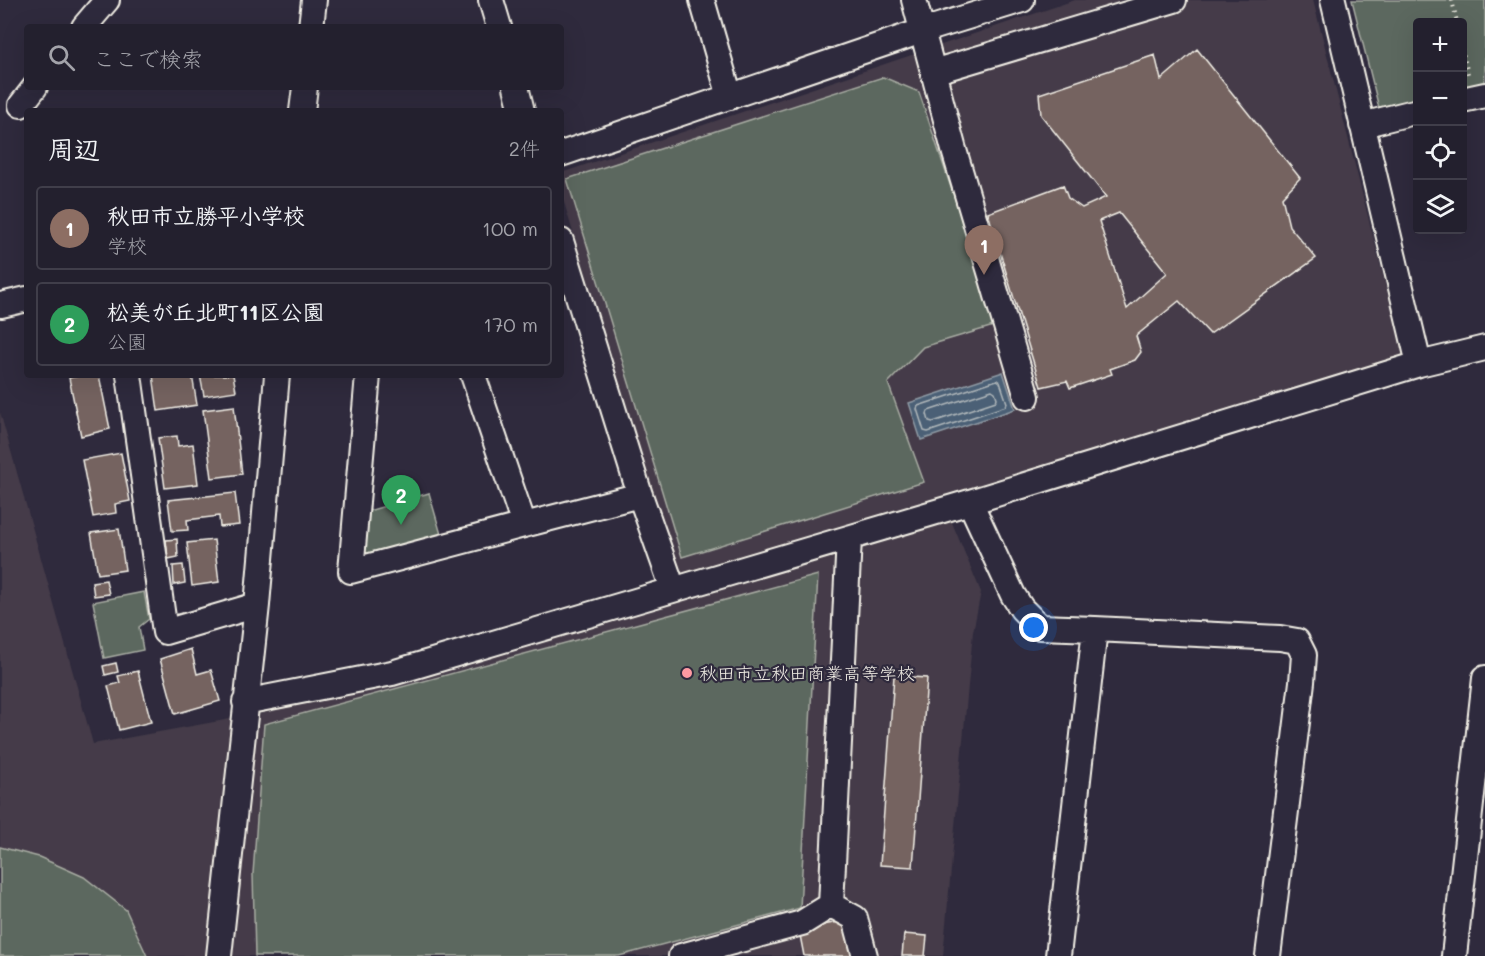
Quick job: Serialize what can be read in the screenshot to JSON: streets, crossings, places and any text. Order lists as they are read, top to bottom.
{
  "places": ["秋田市立秋田商業高等学校"],
  "page": {
    "map_buttons": ["+", "−"],
    "search": "ここで検索",
    "heading": ["周辺", "2件"],
    "list": [
      {
        "mark": "1",
        "name": "秋田市立勝平小学校",
        "note": "学校",
        "value": "100 m"
      },
      {
        "mark": "2",
        "name": "松美が丘北町11区公園",
        "note": "公園",
        "value": "170 m"
      }
    ],
    "pins": ["1", "2"]
  }
}
